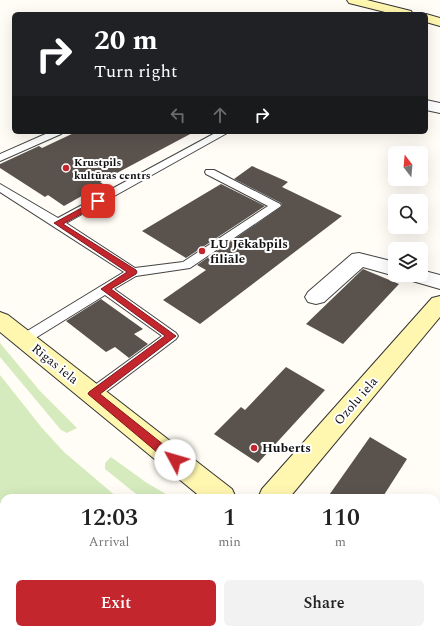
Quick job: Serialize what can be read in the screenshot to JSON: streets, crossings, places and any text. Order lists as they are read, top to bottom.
{
  "streets": {
    "street": ["Rīgas iela", "Ozolu iela"]
  },
  "places": ["Krustpils kultūras centrs", "LU Jēkabpils filiāle", "Huberts"],
  "north": "top",
  "page": {
    "turn": ["20 m", "Turn right"],
    "eta": [
      "12:03",
      "Arrival",
      "1",
      "min",
      "110",
      "m"
    ],
    "buttons": ["Exit", "Share"]
  }
}
